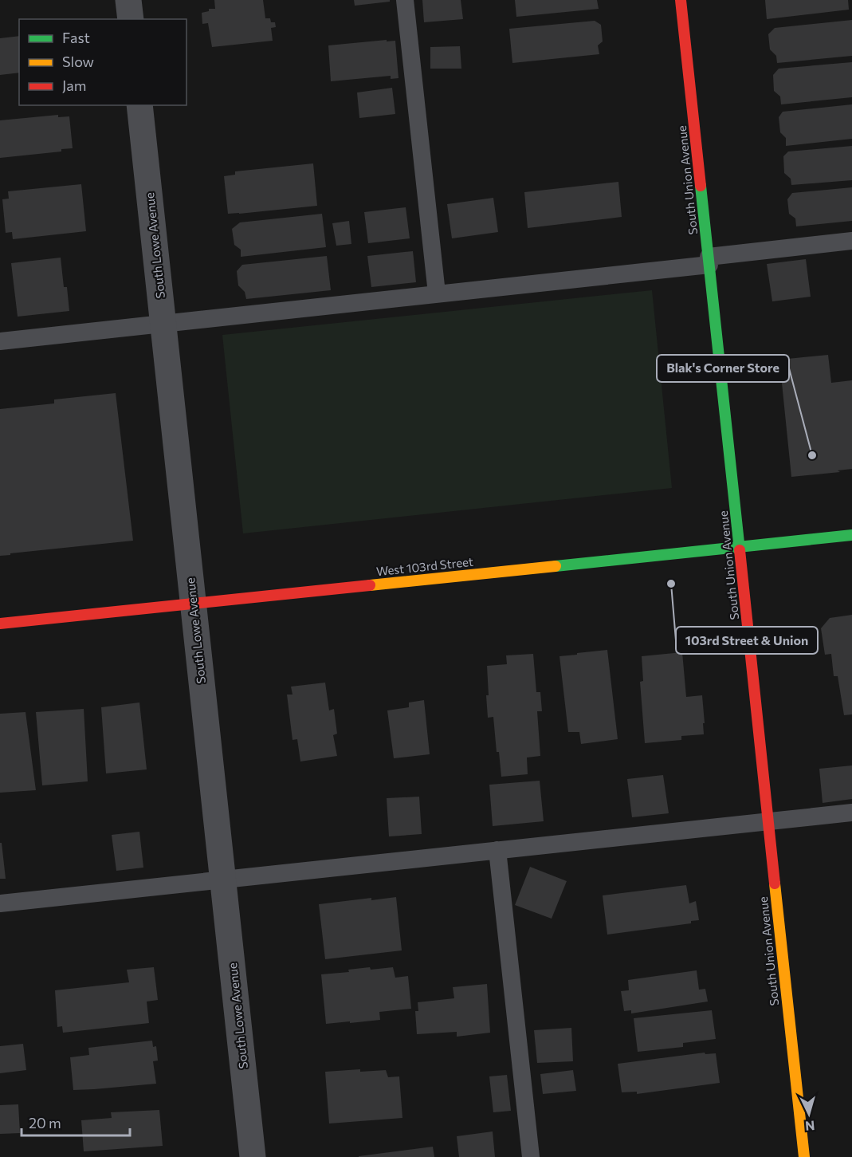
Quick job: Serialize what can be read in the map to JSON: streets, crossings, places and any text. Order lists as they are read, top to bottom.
{
  "streets": {
    "street": ["South Union Avenue", "South Lowe Avenue", "West 103rd Street"]
  },
  "crossings": [
    ["South Union Avenue", "West 103rd Street"],
    ["South Lowe Avenue", "West 103rd Street"]
  ],
  "places": ["Blak's Corner Store", "103rd Street & Union"],
  "legend": ["Fast", "Slow", "Jam"],
  "scale_bar": "20 m",
  "north": "bottom"
}
